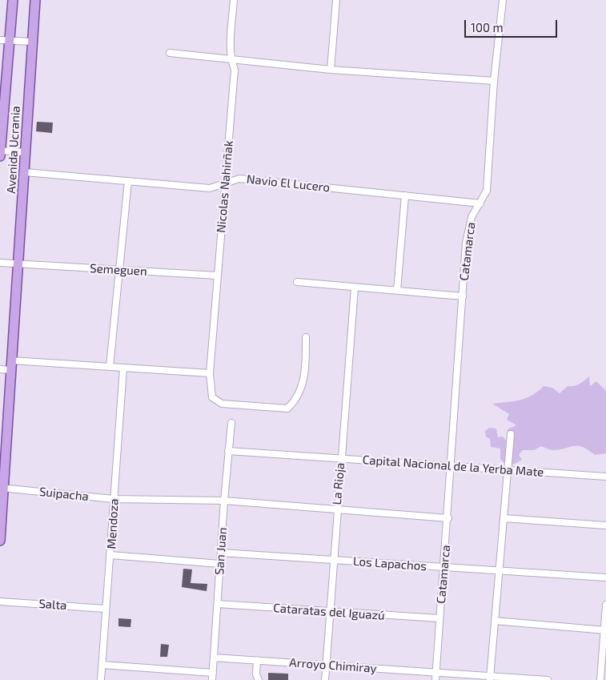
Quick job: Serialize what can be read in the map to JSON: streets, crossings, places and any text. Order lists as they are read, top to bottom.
{
  "streets": {
    "main road": ["Avenida Ucrania"],
    "street": [
      "Navio El Lucero",
      "Nicolas Nahirñak",
      "Catamarca",
      "Semeguen",
      "Capital Nacional de la Yerba Mate",
      "La Rioja",
      "Suipacha",
      "Mendoza",
      "San Juan",
      "Los Lapachos",
      "Salta",
      "Cataratas del Iguazú",
      "Arroyo Chimiray"
    ]
  },
  "crossings": [
    ["Avenida Ucrania", "Navio El Lucero"],
    ["Avenida Ucrania", "Semeguen"],
    ["Avenida Ucrania", "Suipacha"],
    ["Navio El Lucero", "Nicolas Nahirñak"],
    ["Navio El Lucero", "Catamarca"],
    ["Nicolas Nahirñak", "Semeguen"],
    ["Catamarca", "Capital Nacional de la Yerba Mate"],
    ["Catamarca", "Suipacha"],
    ["Catamarca", "Los Lapachos"],
    ["Catamarca", "Cataratas del Iguazú"],
    ["Catamarca", "Arroyo Chimiray"],
    ["Capital Nacional de la Yerba Mate", "La Rioja"],
    ["Capital Nacional de la Yerba Mate", "San Juan"],
    ["La Rioja", "Suipacha"],
    ["La Rioja", "Los Lapachos"],
    ["La Rioja", "Cataratas del Iguazú"],
    ["La Rioja", "Arroyo Chimiray"],
    ["Suipacha", "Mendoza"],
    ["Suipacha", "San Juan"],
    ["Mendoza", "Salta"],
    ["San Juan", "Los Lapachos"],
    ["San Juan", "Cataratas del Iguazú"],
    ["San Juan", "Arroyo Chimiray"]
  ],
  "scale_bar": "100 m"
}
